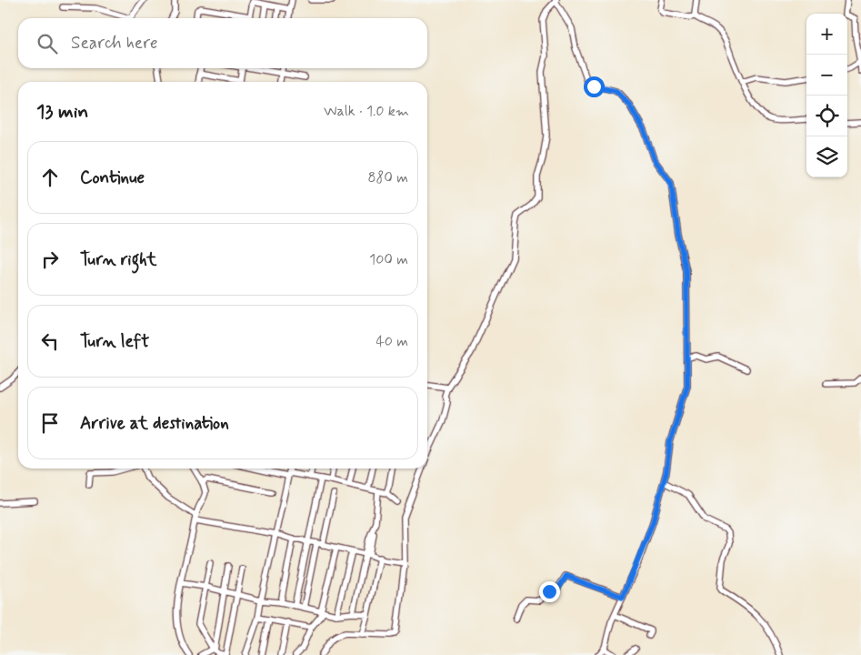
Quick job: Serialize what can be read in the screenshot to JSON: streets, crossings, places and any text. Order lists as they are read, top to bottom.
{
  "page": {
    "map_buttons": ["+", "−"],
    "search": "Search here",
    "heading": ["13 min", "Walk · 1.0 km"],
    "list": [
      ["Continue", "880 m"],
      ["Turn right", "100 m"],
      ["Turn left", "40 m"],
      "Arrive at destination"
    ]
  }
}
